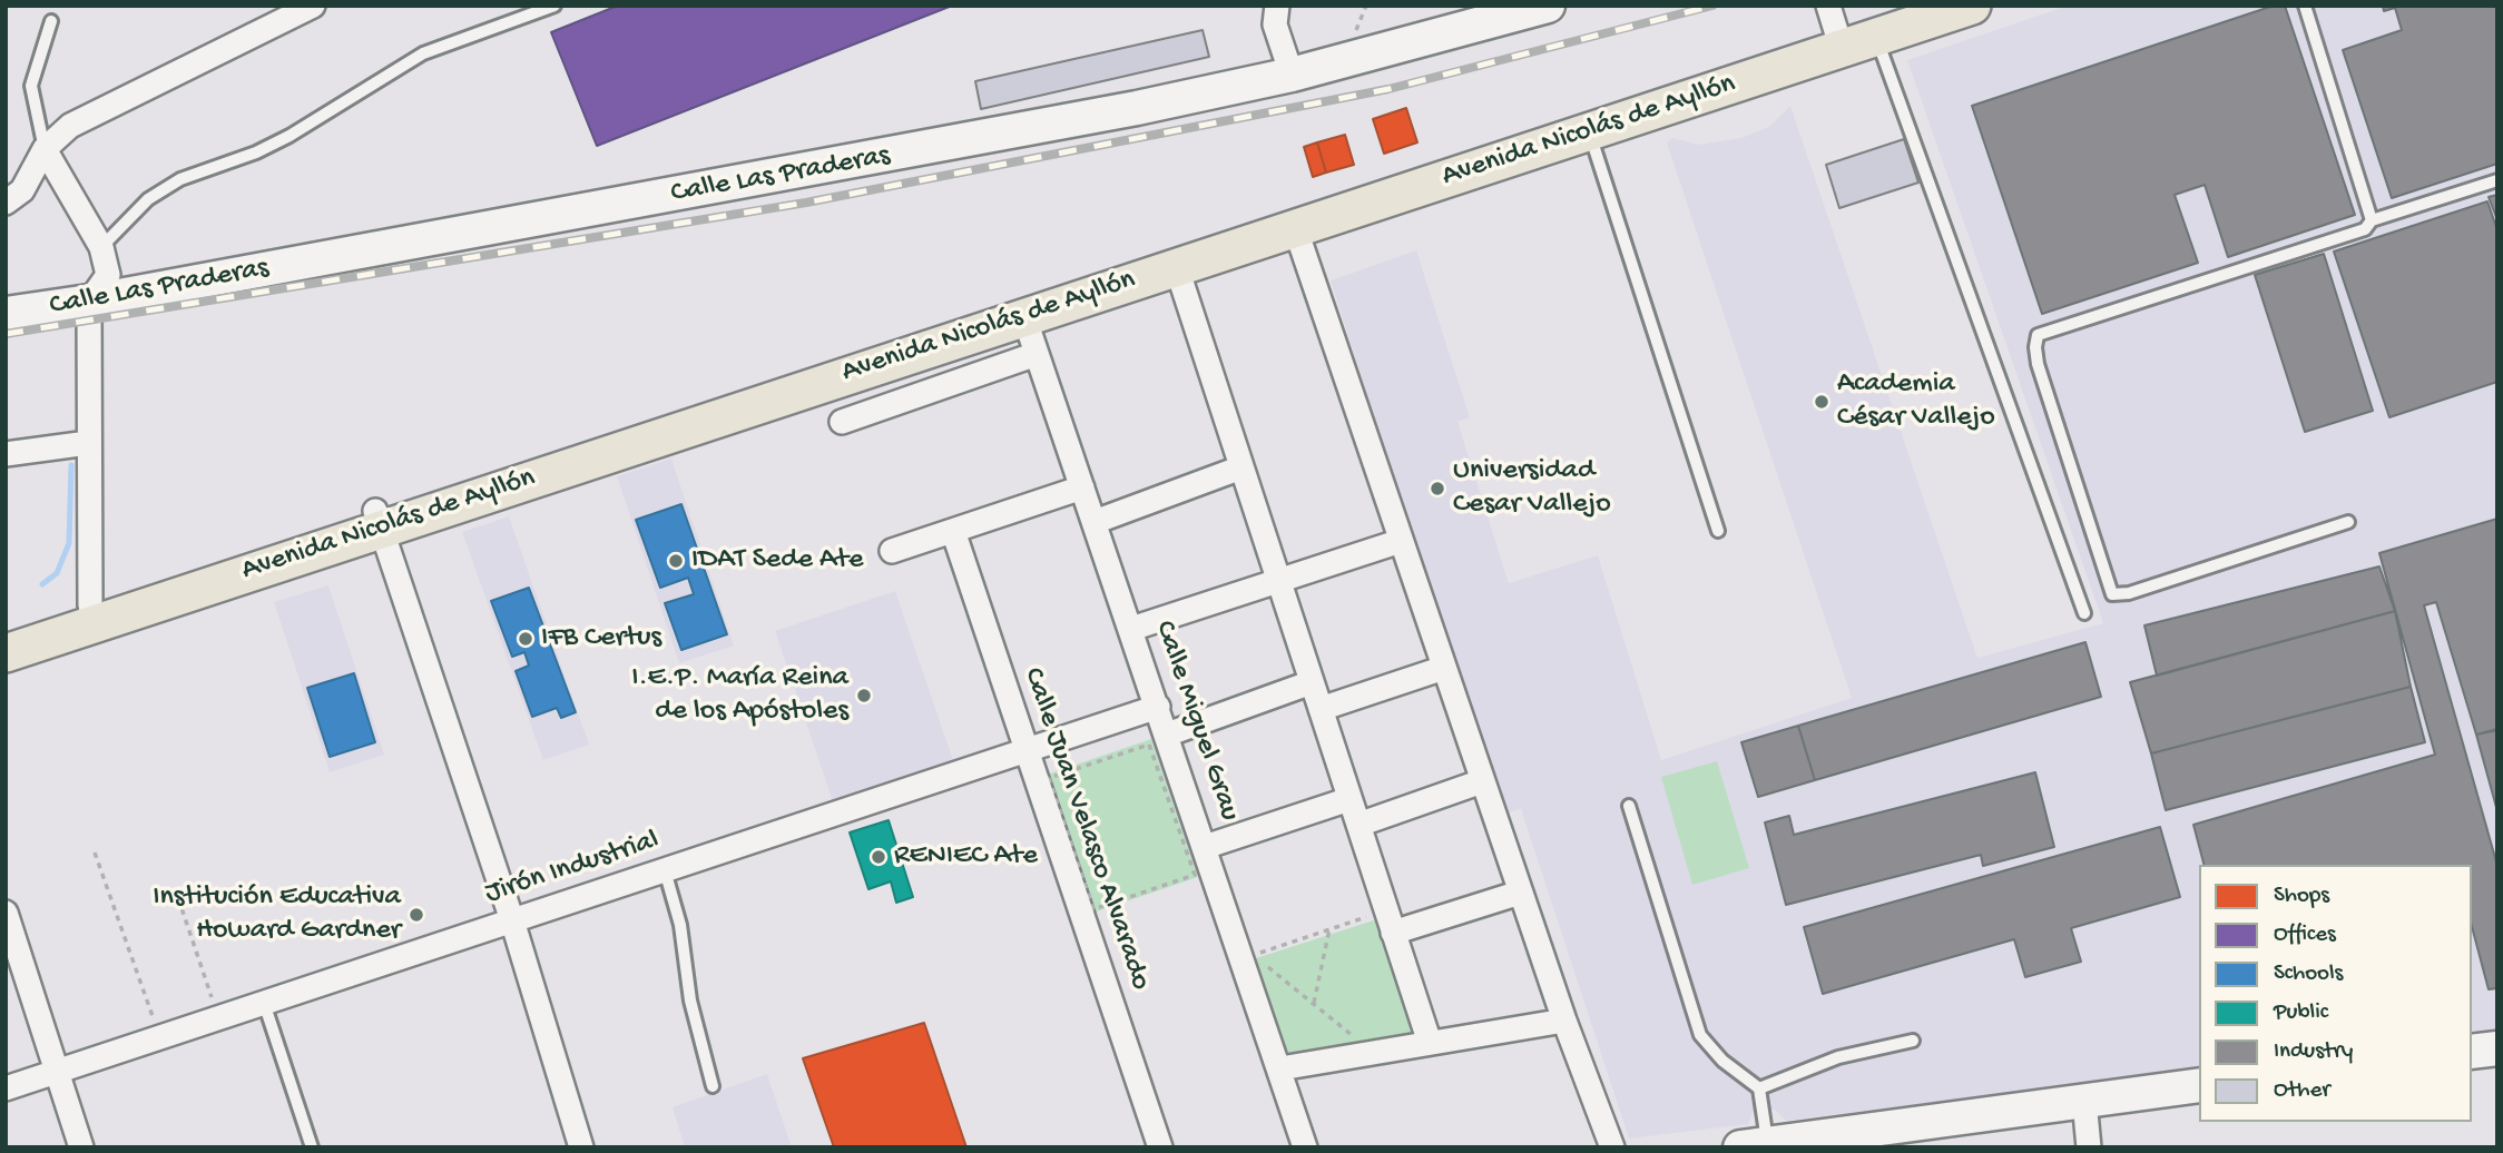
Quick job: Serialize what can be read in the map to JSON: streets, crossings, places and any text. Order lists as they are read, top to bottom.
{
  "streets": {
    "main road": ["Avenida Nicolás de Ayllón"],
    "street": [
      "Calle Las Praderas",
      "Calle Miguel Grau",
      "Calle Juan Velasco Alvarado",
      "Jirón Industrial"
    ]
  },
  "crossings": [
    ["Avenida Nicolás de Ayllón", "Calle Miguel Grau"],
    ["Calle Miguel Grau", "Jirón Industrial"],
    ["Calle Juan Velasco Alvarado", "Jirón Industrial"]
  ],
  "places": [
    "Academia César Vallejo",
    "Universidad Cesar Vallejo",
    "IDAT Sede Ate",
    "IFB Certus",
    "I.E.P. María Reina de los Apóstoles",
    "RENIEC Ate",
    "Institución Educativa Howard Gardner"
  ],
  "legend": [
    "Shops",
    "Offices",
    "Schools",
    "Public",
    "Industry",
    "Other"
  ]
}
